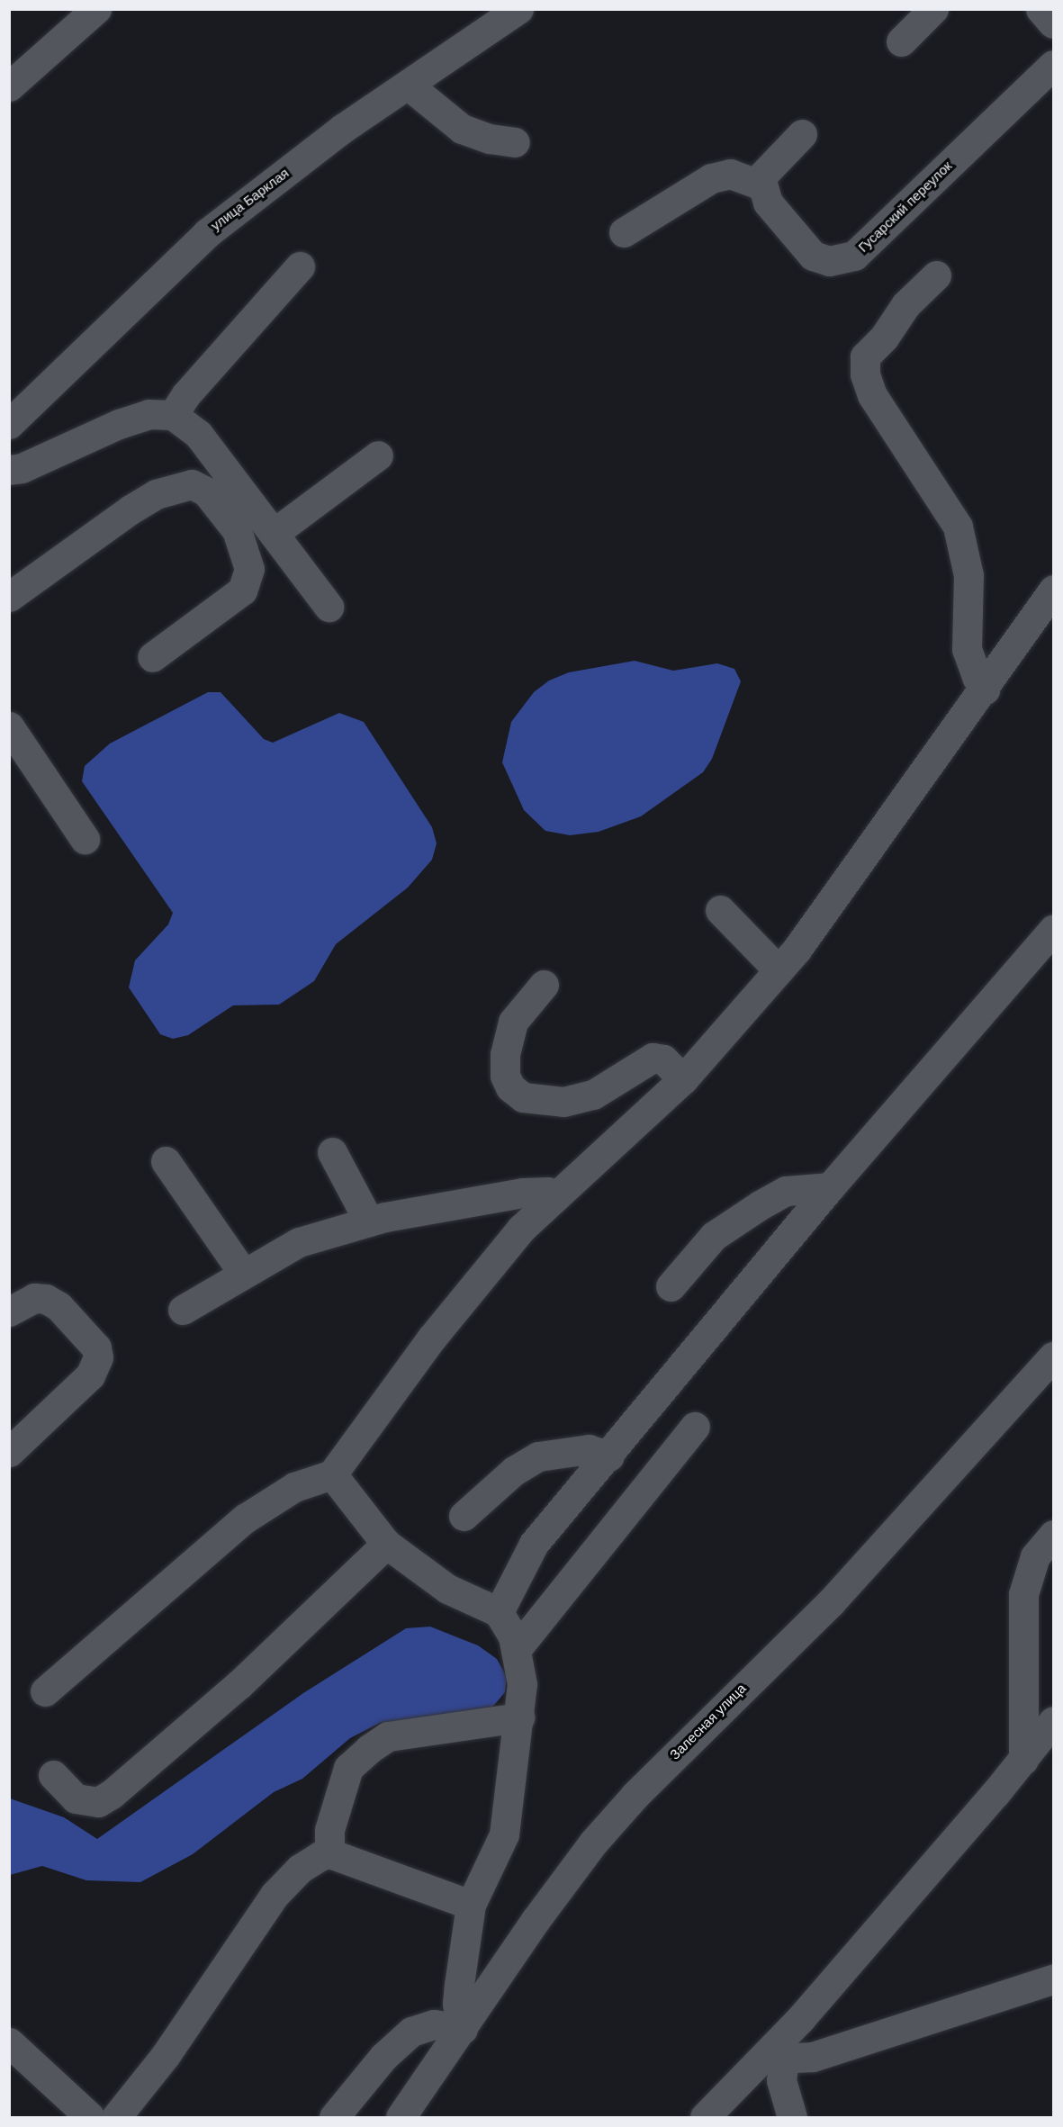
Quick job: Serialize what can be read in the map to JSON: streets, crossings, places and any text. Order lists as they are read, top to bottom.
{
  "streets": {
    "street": ["улица Барклая", "Гусарский переулок", "Залесная улица"]
  }
}
